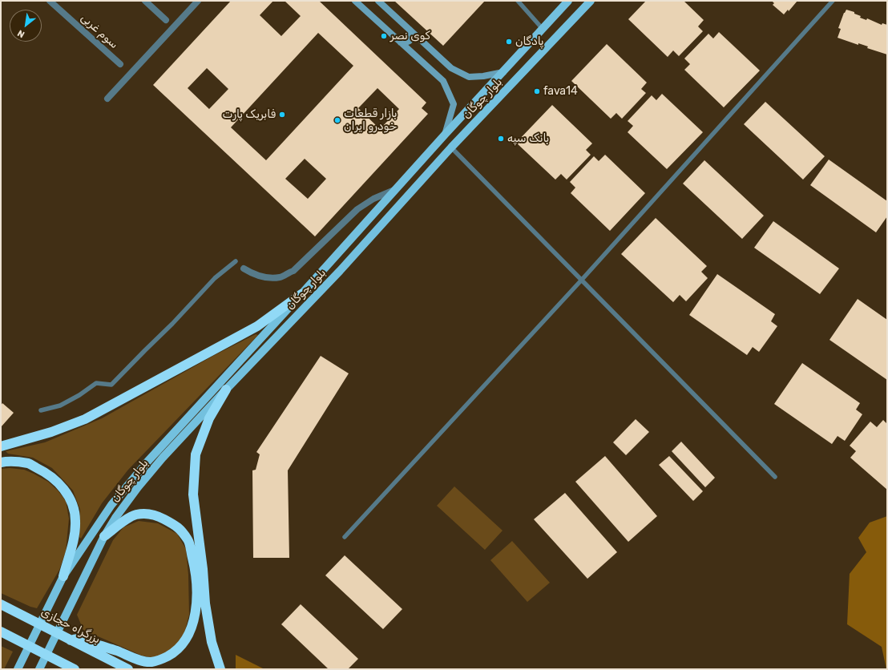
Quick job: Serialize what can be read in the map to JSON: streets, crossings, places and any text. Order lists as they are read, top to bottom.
{
  "streets": {
    "highway": ["بزرگراه حجازی"],
    "main road": ["بلوار چوگان"],
    "street": ["سوم غربی"]
  },
  "places": [
    "کوی نصر",
    "پادگان",
    "fava14",
    "فابریک پارت",
    "بازار قطعات خودرو ایران",
    "بانک سپه"
  ],
  "north": "bottom left"
}
